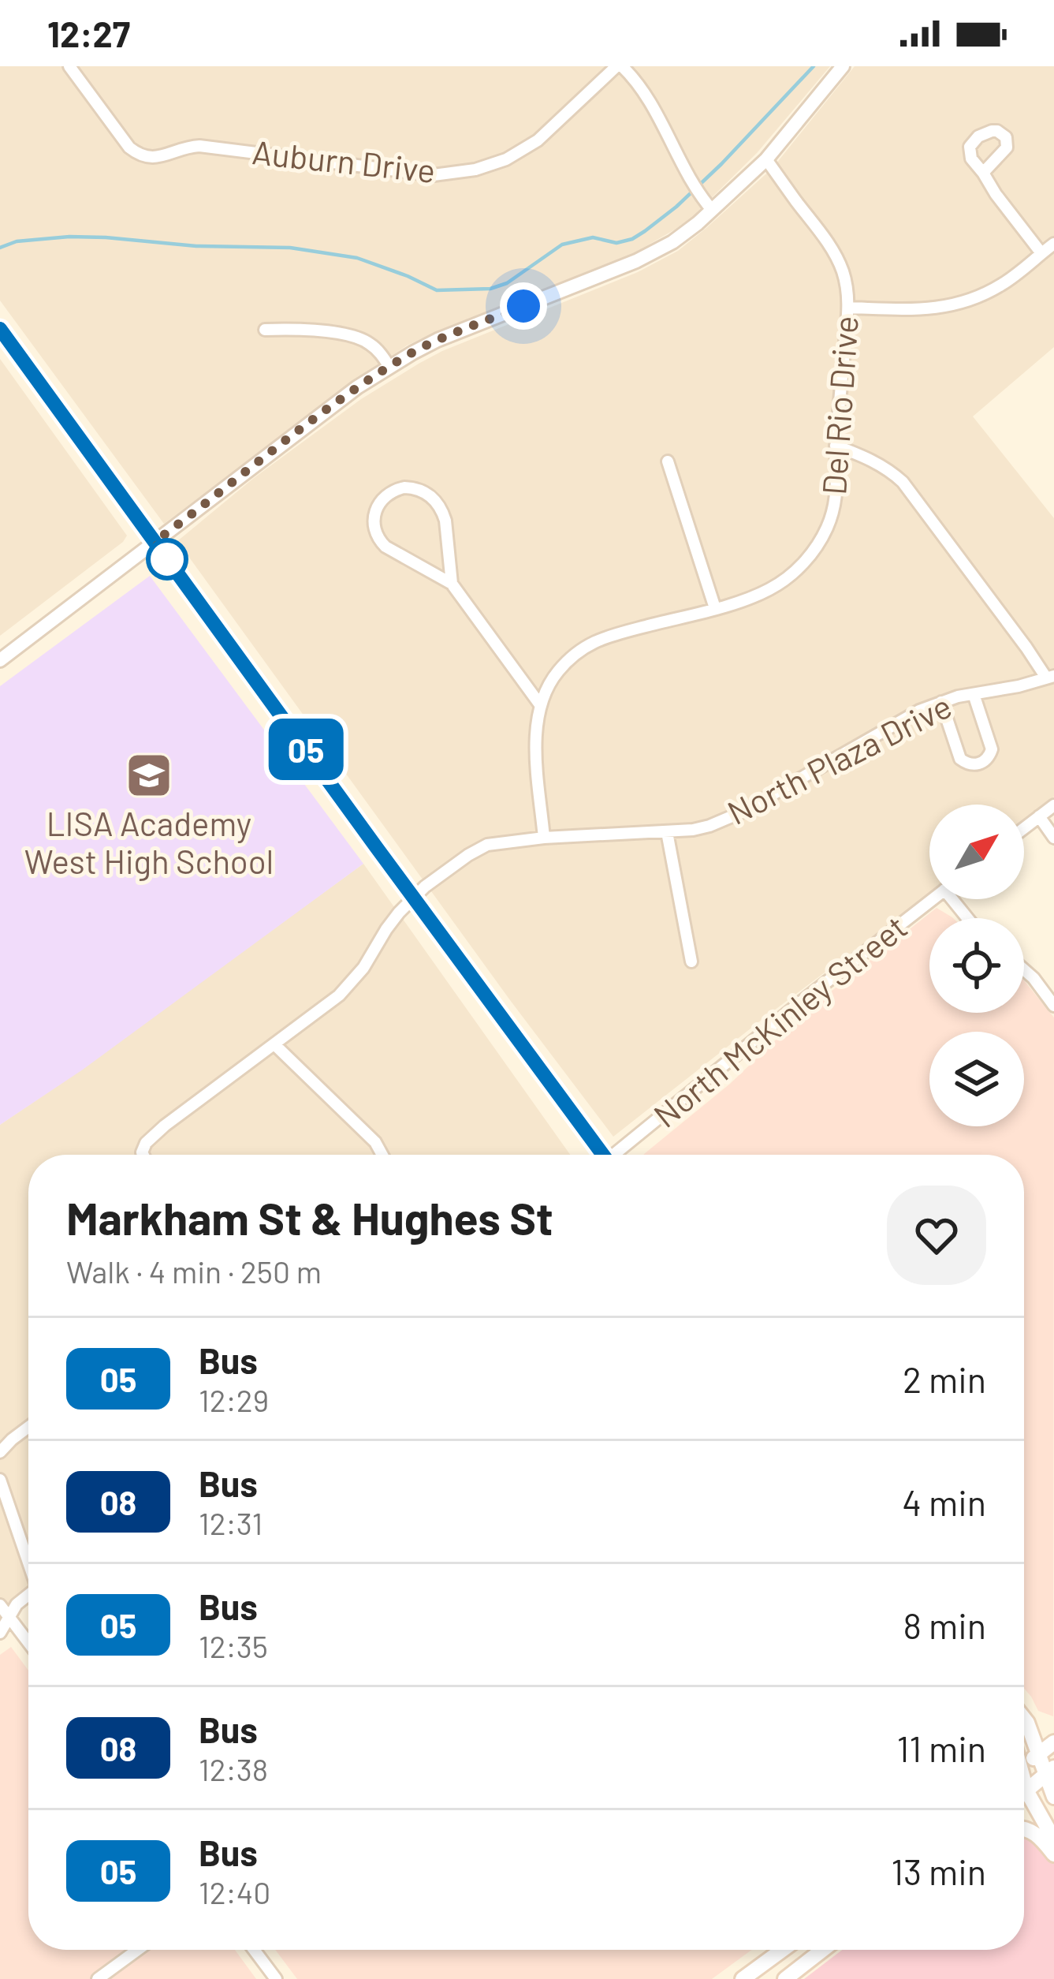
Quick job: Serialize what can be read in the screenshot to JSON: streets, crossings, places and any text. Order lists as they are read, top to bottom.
{
  "streets": {
    "street": [
      "Auburn Drive",
      "Del Rio Drive",
      "North Plaza Drive",
      "North McKinley Street"
    ]
  },
  "places": {
    "school or university": ["LISA Academy West High School"]
  },
  "lines": ["bus line 05"],
  "north": "top right",
  "page": {
    "status": "12:27",
    "on_map": "05",
    "heading": ["Markham St & Hughes St", "Walk · 4 min · 250 m"],
    "list": [
      {
        "mark": "05",
        "name": "Bus",
        "note": "12:29",
        "value": "2 min"
      },
      {
        "mark": "08",
        "name": "Bus",
        "note": "12:31",
        "value": "4 min"
      },
      {
        "mark": "05",
        "name": "Bus",
        "note": "12:35",
        "value": "8 min"
      },
      {
        "mark": "08",
        "name": "Bus",
        "note": "12:38",
        "value": "11 min"
      },
      {
        "mark": "05",
        "name": "Bus",
        "note": "12:40",
        "value": "13 min"
      }
    ]
  }
}
